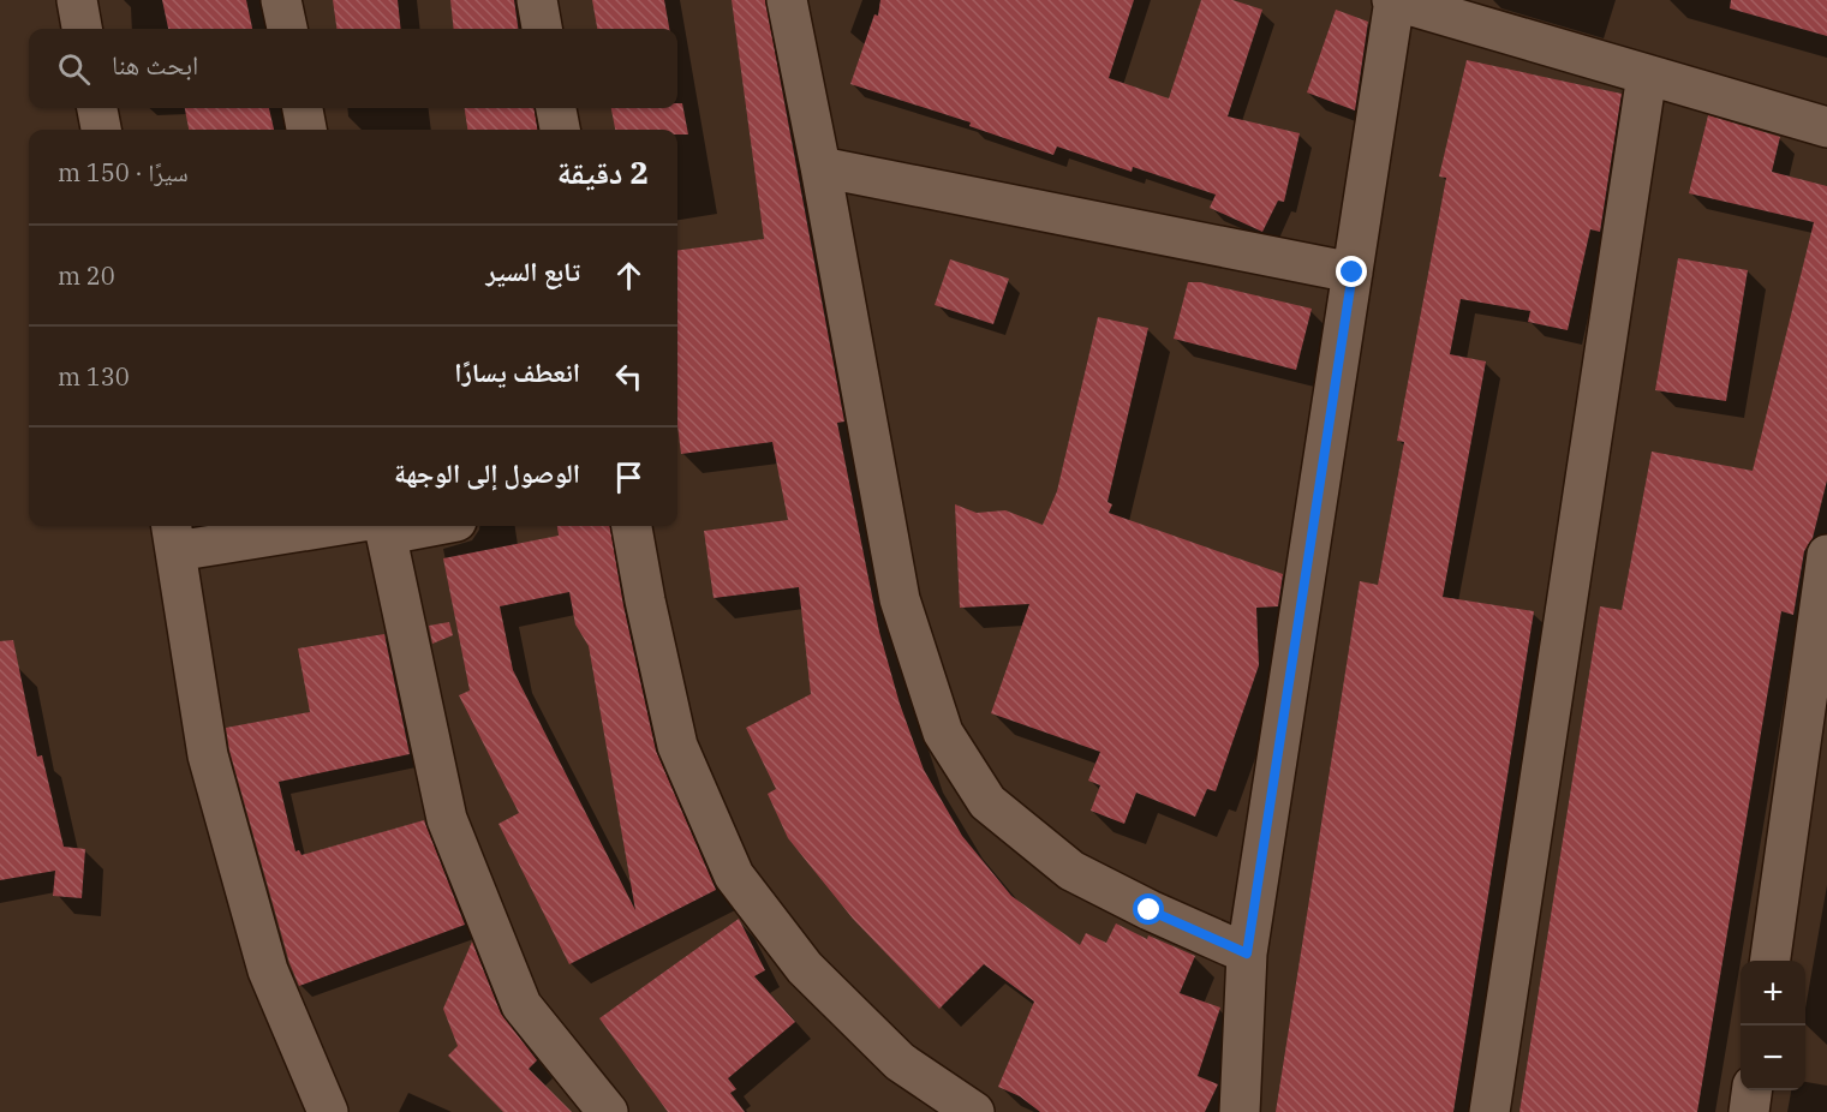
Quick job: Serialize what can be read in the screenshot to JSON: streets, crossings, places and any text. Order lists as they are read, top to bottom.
{
  "page": {
    "search": "ابحث هنا",
    "heading": ["2 دقيقة", "سيرًا · 150 m"],
    "list": [
      ["تابع السير", "20 m"],
      ["انعطف يسارًا", "130 m"],
      "الوصول إلى الوجهة"
    ],
    "map_buttons": ["+", "−"]
  }
}
